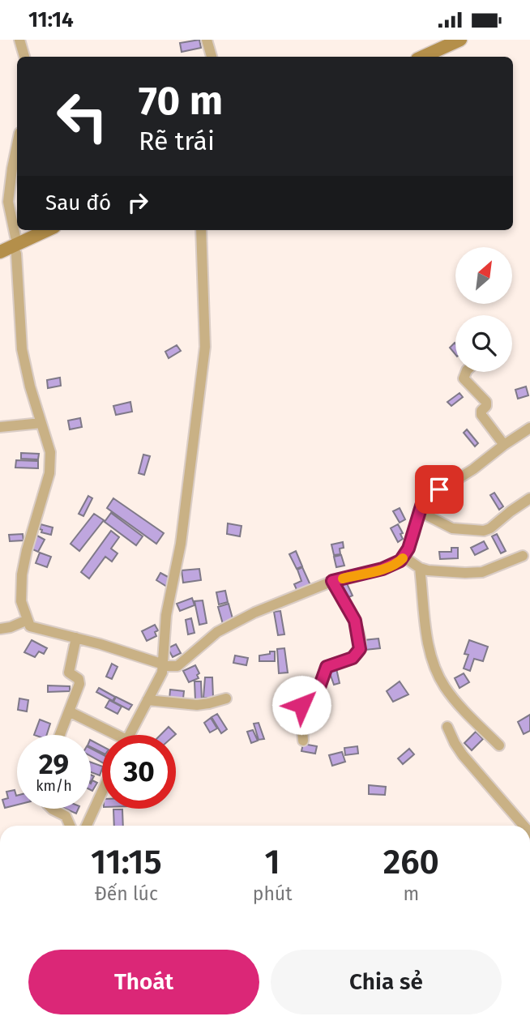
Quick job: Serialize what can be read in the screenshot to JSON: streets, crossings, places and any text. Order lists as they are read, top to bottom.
{
  "north": "top right",
  "page": {
    "status": "11:14",
    "turn": ["70 m", "Rẽ trái"],
    "then": "Sau đó",
    "speed": "29 km/h",
    "limit": "30",
    "eta": [
      "11:15",
      "Đến lúc",
      "1",
      "phút",
      "260",
      "m"
    ],
    "buttons": ["Thoát", "Chia sẻ"]
  }
}
